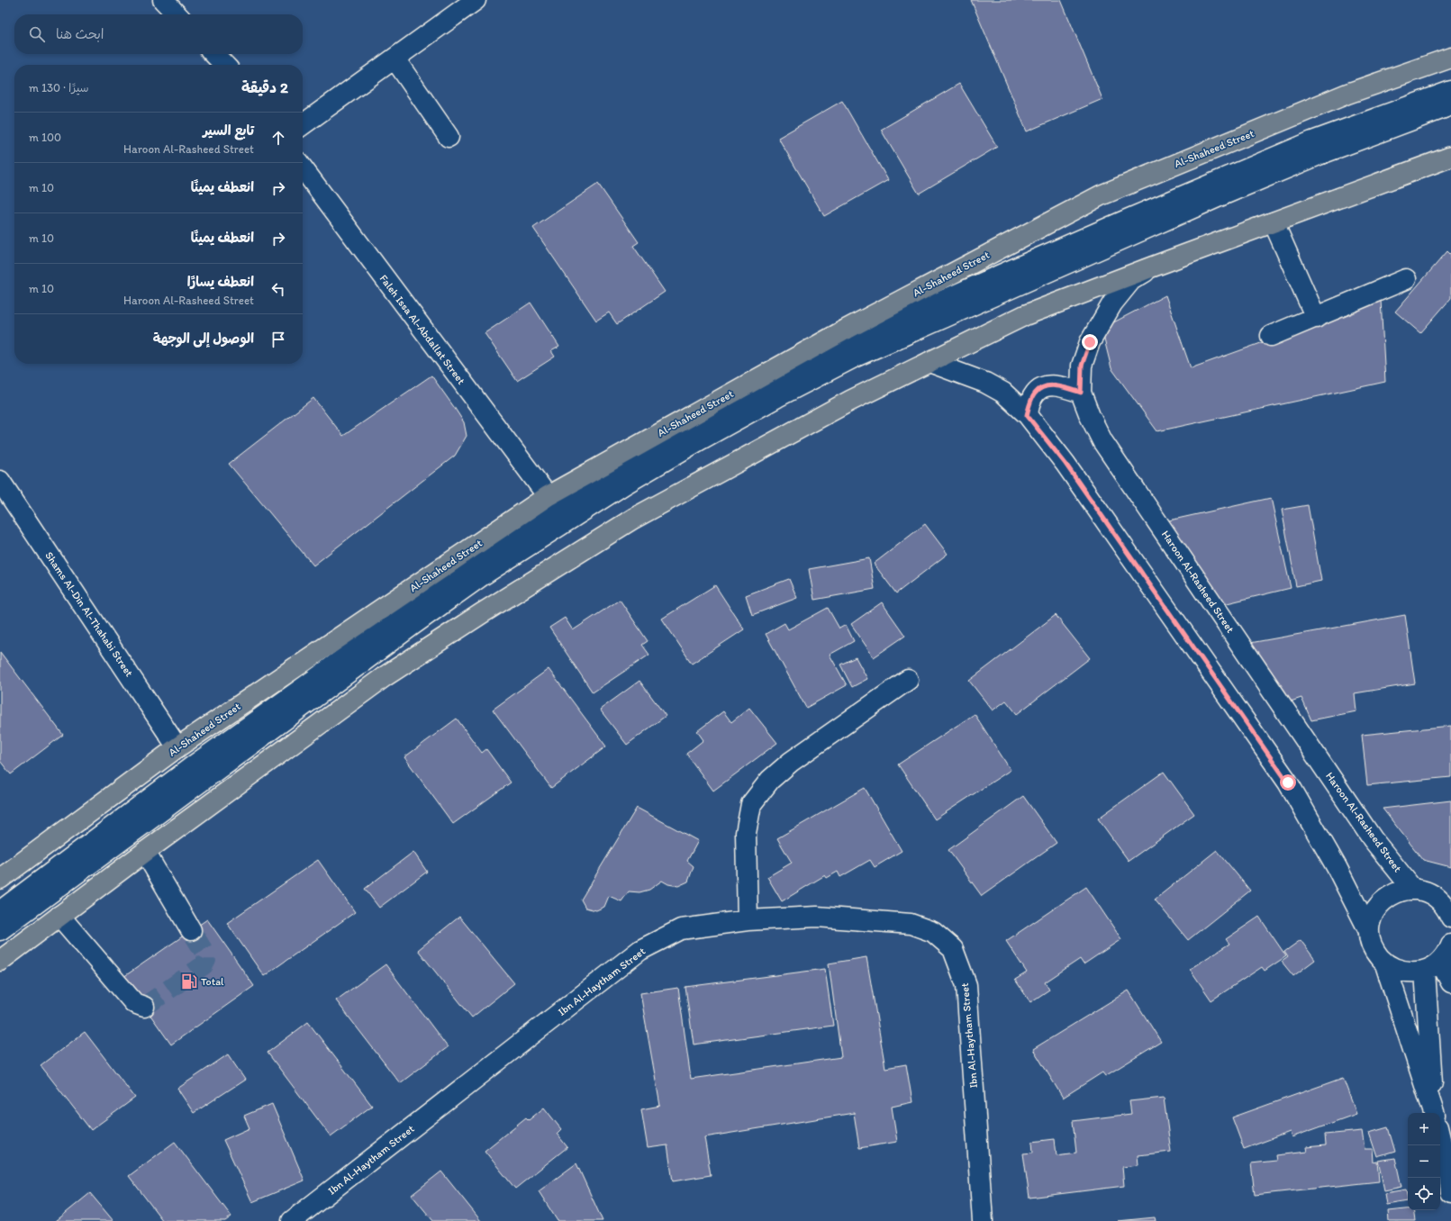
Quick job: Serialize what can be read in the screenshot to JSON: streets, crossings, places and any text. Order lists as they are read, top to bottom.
{
  "streets": {
    "highway": ["Al-Shaheed Street"],
    "street": [
      "Faleh Issa Al-Abdallat Street",
      "Haroon Al-Rasheed Street",
      "Shams Al-Din Al-Thahabi Street",
      "Ibn Al-Haytham Street"
    ]
  },
  "crossings": [
    ["Al-Shaheed Street", "Faleh Issa Al-Abdallat Street"],
    ["Al-Shaheed Street", "Shams Al-Din Al-Thahabi Street"]
  ],
  "places": {
    "fuel station": ["Total"]
  },
  "page": {
    "search": "ابحث هنا",
    "heading": ["2 دقيقة", "سيرًا · 130 m"],
    "list": [
      ["تابع السير", "Haroon Al-Rasheed Street", "100 m"],
      ["انعطف يمينًا", "10 m"],
      ["انعطف يمينًا", "10 m"],
      ["انعطف يسارًا", "Haroon Al-Rasheed Street", "10 m"],
      "الوصول إلى الوجهة"
    ],
    "map_buttons": ["+", "−"]
  }
}
